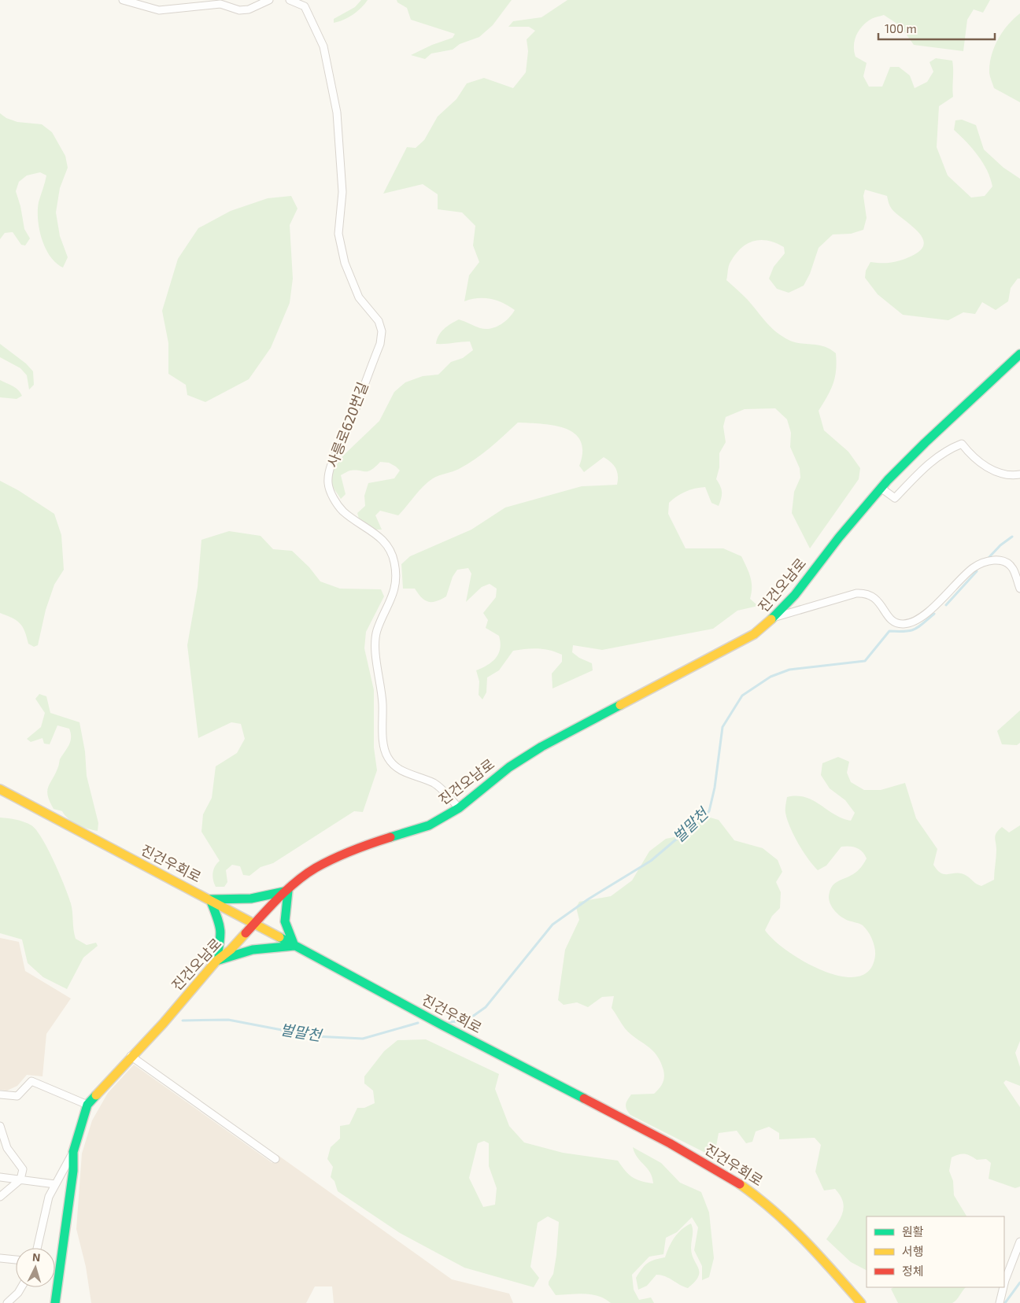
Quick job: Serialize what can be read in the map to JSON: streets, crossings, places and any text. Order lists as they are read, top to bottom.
{
  "streets": {
    "main road": ["진건오남로", "진건우회로"],
    "street": ["사릉로620번길"]
  },
  "crossings": [
    ["사릉로620번길", "진건오남로"],
    ["진건오남로", "진건우회로"]
  ],
  "water": ["벌말천"],
  "legend": ["원활", "서행", "정체"],
  "scale_bar": "100 m",
  "north": "top"
}
